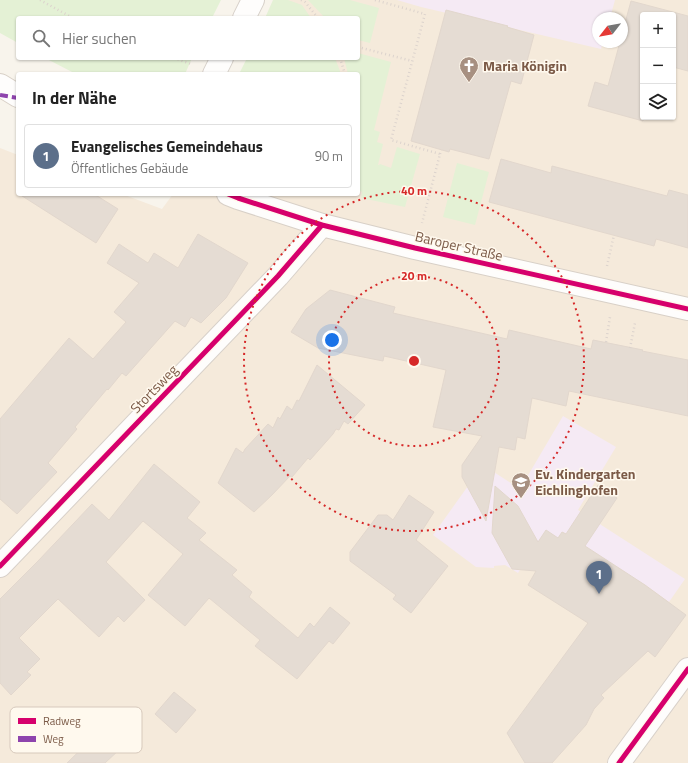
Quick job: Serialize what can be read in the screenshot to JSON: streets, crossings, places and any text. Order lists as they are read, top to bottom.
{
  "streets": {
    "street": ["Baroper Straße", "Stortsweg"]
  },
  "crossings": [
    ["Baroper Straße", "Stortsweg"]
  ],
  "places": {
    "church": ["Maria Königin"],
    "school or university": ["Ev. Kindergarten Eichlinghofen"]
  },
  "legend": ["Radweg", "Weg"],
  "north": "bottom left",
  "page": {
    "map_buttons": ["+", "−"],
    "search": "Hier suchen",
    "heading": "In der Nähe",
    "list": [
      {
        "mark": "1",
        "name": "Evangelisches Gemeindehaus",
        "note": "Öffentliches Gebäude",
        "value": "90 m"
      }
    ],
    "pins": "1"
  },
  "rings": ["40 m", "20 m"]
}
